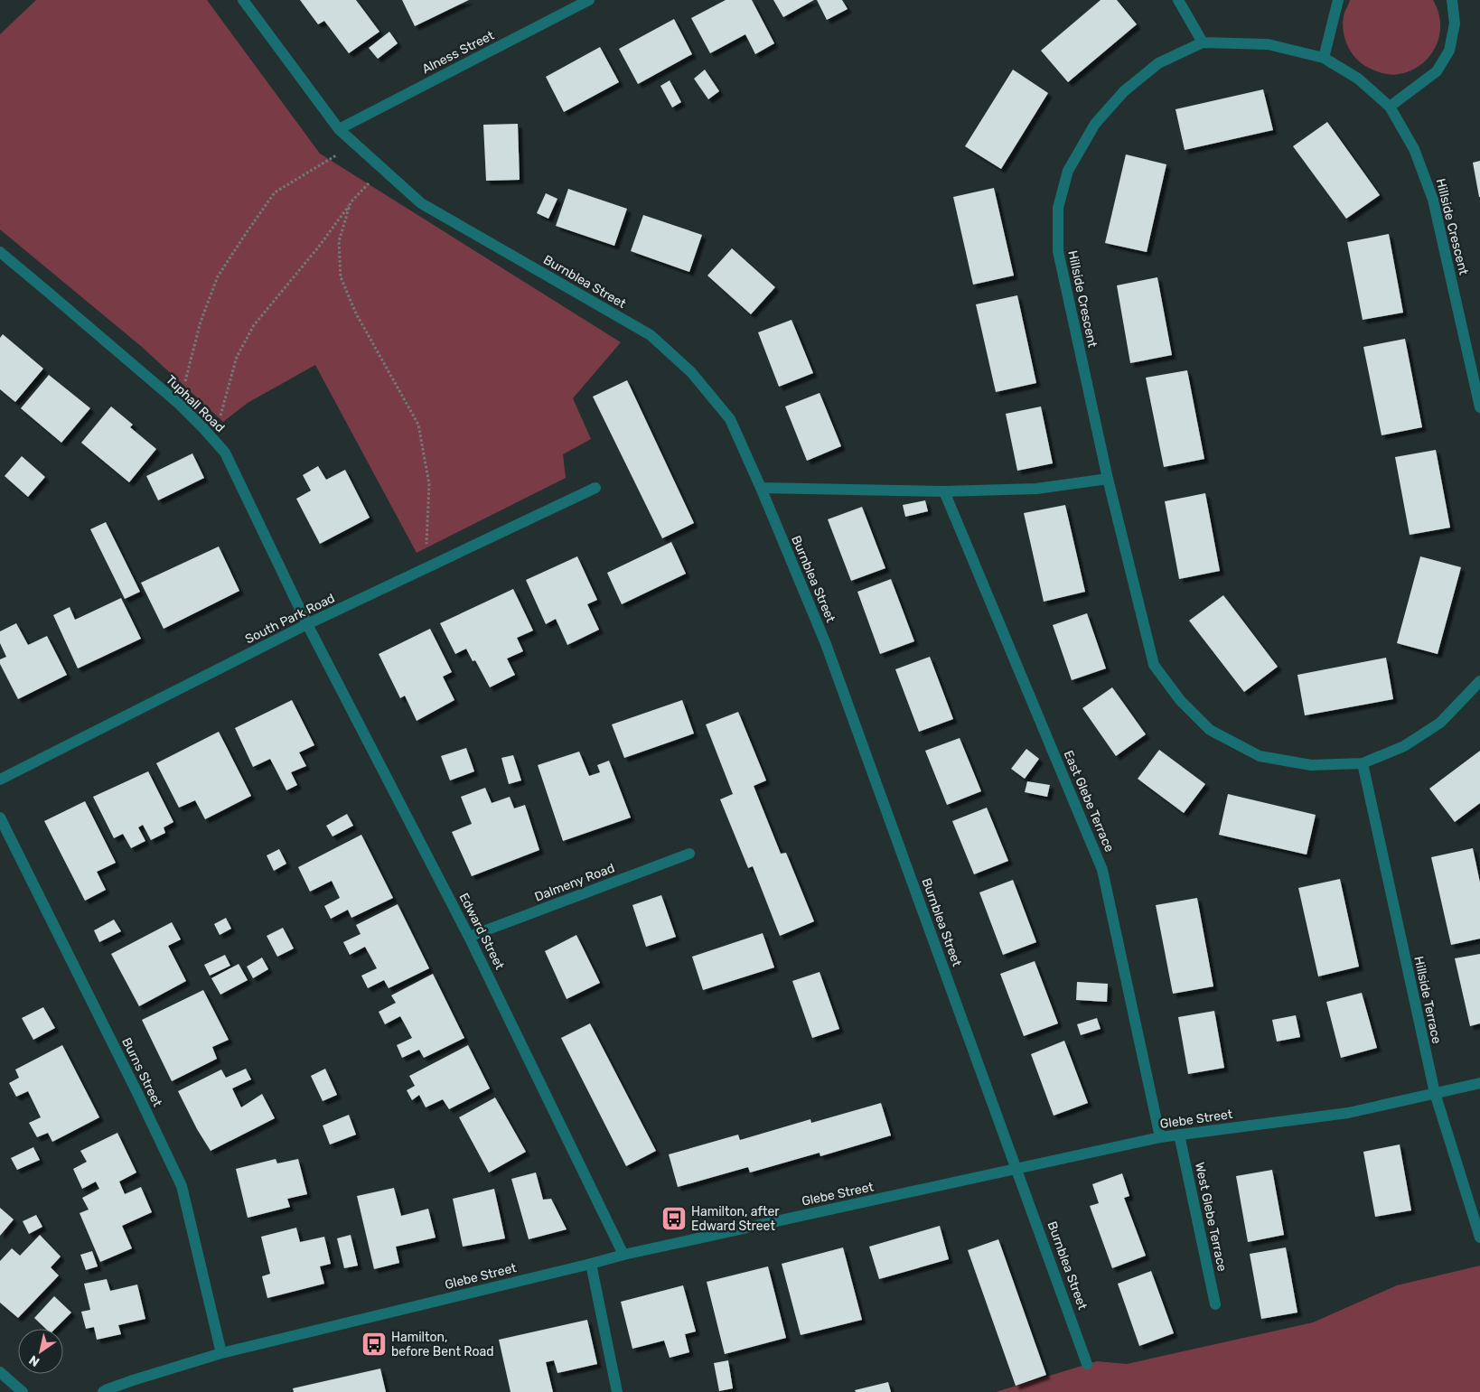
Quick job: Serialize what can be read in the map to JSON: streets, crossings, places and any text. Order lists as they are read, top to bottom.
{
  "streets": {
    "street": [
      "Alness Street",
      "Hillside Crescent",
      "Burnblea Street",
      "Tuphall Road",
      "South Park Road",
      "East Glebe Terrace",
      "Dalmeny Road",
      "Edward Street",
      "Hillside Terrace",
      "Burns Street",
      "Glebe Street",
      "West Glebe Terrace"
    ]
  },
  "crossings": [
    ["Alness Street", "Burnblea Street"],
    ["Hillside Crescent", "Hillside Terrace"],
    ["Burnblea Street", "Glebe Street"],
    ["Tuphall Road", "South Park Road"],
    ["Tuphall Road", "Edward Street"],
    ["South Park Road", "Edward Street"],
    ["East Glebe Terrace", "Glebe Street"],
    ["Dalmeny Road", "Edward Street"],
    ["Edward Street", "Glebe Street"],
    ["Hillside Terrace", "Glebe Street"],
    ["Burns Street", "Glebe Street"],
    ["Glebe Street", "West Glebe Terrace"]
  ],
  "places": {
    "bus stop": ["Hamilton, after Edward Street", "Hamilton, before Bent Road"]
  },
  "north": "bottom left"
}
